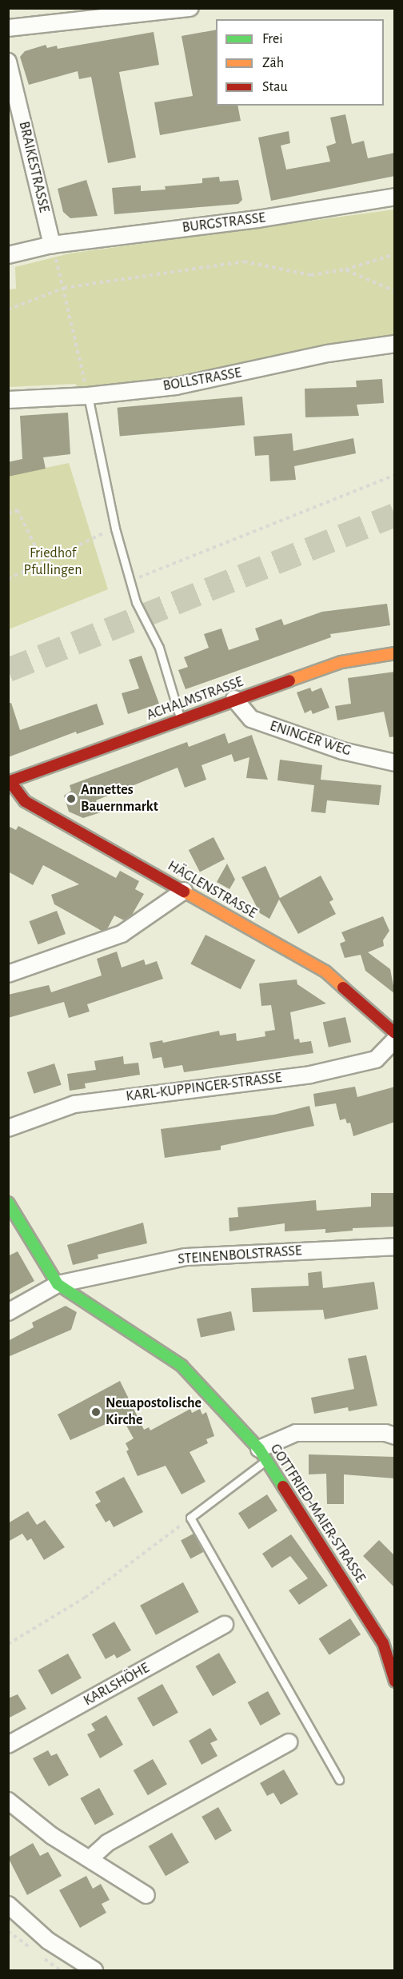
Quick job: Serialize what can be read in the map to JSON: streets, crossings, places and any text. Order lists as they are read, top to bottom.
{
  "streets": {
    "street": [
      "BRAIKESTRASSE",
      "BURGSTRASSE",
      "BOLLSTRASSE",
      "ACHALMSTRASSE",
      "ENINGER WEG",
      "HÄGLENSTRASSE",
      "KARL-KUPPINGER-STRASSE",
      "STEINENBOLSTRASSE",
      "GOTTFRIED-MAIER-STRASSE",
      "KARLSHÖHE"
    ]
  },
  "crossings": [
    ["BRAIKESTRASSE", "BURGSTRASSE"],
    ["ACHALMSTRASSE", "ENINGER WEG"],
    ["ACHALMSTRASSE", "HÄGLENSTRASSE"],
    ["STEINENBOLSTRASSE", "GOTTFRIED-MAIER-STRASSE"]
  ],
  "parks": ["Friedhof Pfullingen"],
  "places": ["Annettes Bauernmarkt", "Neuapostolische Kirche"],
  "legend": ["Frei", "Zäh", "Stau"]
}
